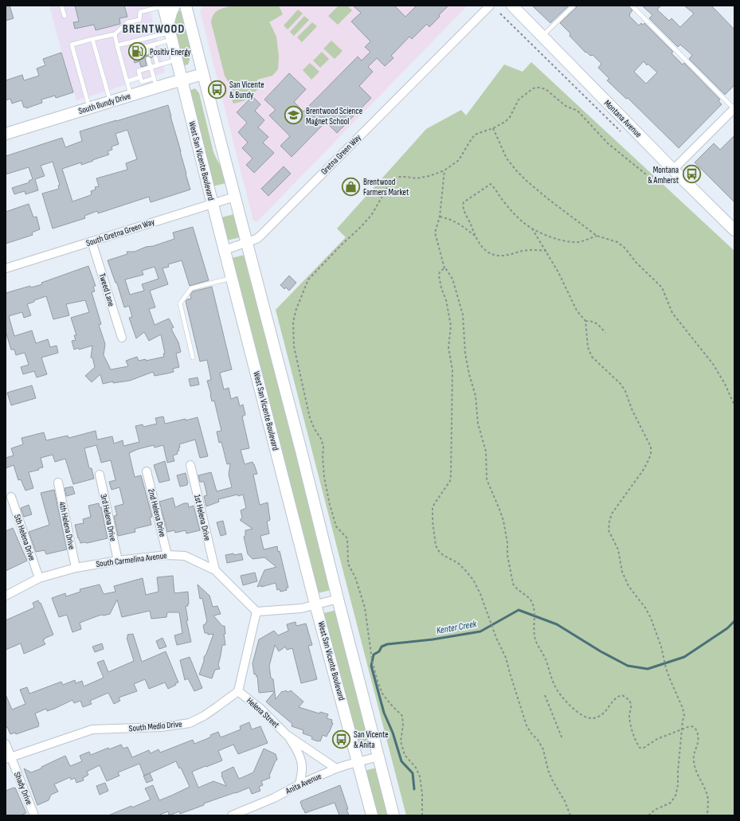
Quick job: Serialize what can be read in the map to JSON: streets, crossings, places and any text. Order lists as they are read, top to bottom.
{
  "streets": {
    "main road": ["South Bundy Drive", "Montana Avenue", "West San Vicente Boulevard"],
    "street": [
      "Gretna Green Way",
      "South Gretna Green Way",
      "Tweed Lane",
      "2nd Helena Drive",
      "3rd Helena Drive",
      "1st Helena Drive",
      "4th Helena Drive",
      "5th Helena Drive",
      "South Carmelina Avenue",
      "Helena Street",
      "South Medio Drive",
      "Anita Avenue",
      "Shady Drive"
    ]
  },
  "crossings": [
    ["South Bundy Drive", "West San Vicente Boulevard"],
    ["Gretna Green Way", "West San Vicente Boulevard"],
    ["West San Vicente Boulevard", "South Gretna Green Way"],
    ["West San Vicente Boulevard", "Anita Avenue"],
    ["South Gretna Green Way", "Tweed Lane"],
    ["2nd Helena Drive", "South Carmelina Avenue"],
    ["3rd Helena Drive", "South Carmelina Avenue"],
    ["1st Helena Drive", "South Carmelina Avenue"],
    ["4th Helena Drive", "South Carmelina Avenue"],
    ["5th Helena Drive", "South Carmelina Avenue"],
    ["Helena Street", "South Medio Drive"],
    ["Helena Street", "Anita Avenue"],
    ["South Medio Drive", "Shady Drive"]
  ],
  "districts": ["BRENTWOOD"],
  "water": ["Kenter Creek"],
  "places": {
    "fuel station": ["Positiv Energy"],
    "bus stop": ["San Vicente & Bundy", "Montana & Amherst", "San Vicente & Anita"],
    "school or university": ["Brentwood Science Magnet School"],
    "shop": ["Brentwood Farmers Market"]
  }
}
